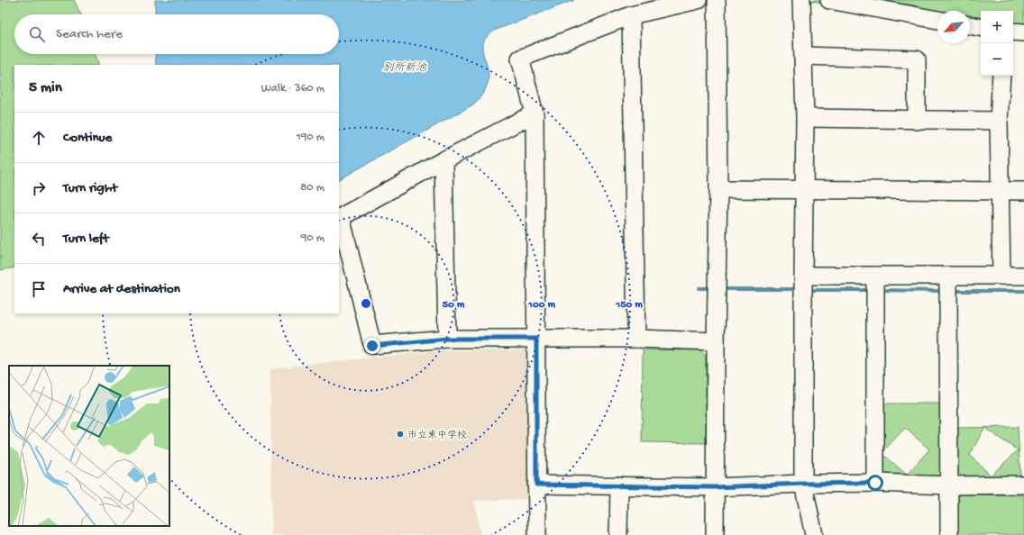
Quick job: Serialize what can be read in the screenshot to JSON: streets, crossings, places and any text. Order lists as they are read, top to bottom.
{
  "water": ["別所新池"],
  "places": ["市立東中学校"],
  "north": "bottom left",
  "page": {
    "map_buttons": ["+", "−"],
    "search": "Search here",
    "heading": ["5 min", "Walk · 360 m"],
    "list": [
      ["Continue", "190 m"],
      ["Turn right", "80 m"],
      ["Turn left", "90 m"],
      "Arrive at destination"
    ]
  },
  "rings": ["50 m", "100 m", "150 m"]
}
